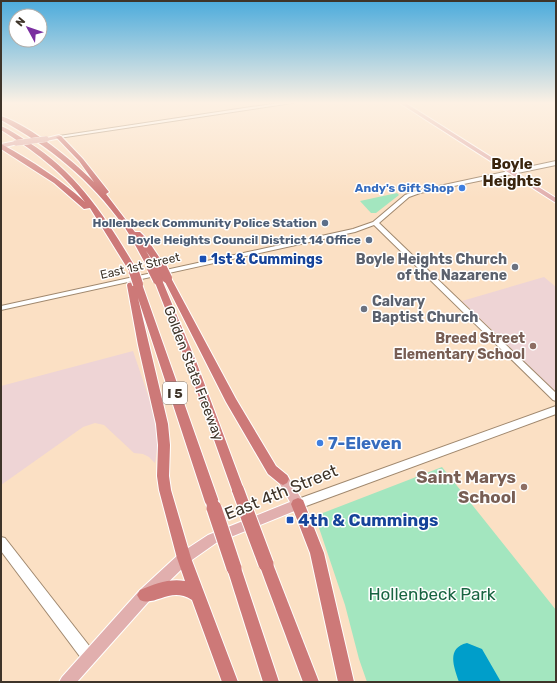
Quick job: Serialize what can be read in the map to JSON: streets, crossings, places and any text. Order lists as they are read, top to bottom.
{
  "streets": {
    "highway": ["Golden State Freeway", "I 5"],
    "main road": ["East 4th Street"],
    "street": ["East 1st Street"]
  },
  "districts": ["Boyle Heights"],
  "parks": ["Hollenbeck Park"],
  "places": {
    "other": [
      "Andy's Gift Shop",
      "Hollenbeck Community Police Station",
      "Boyle Heights Council District 14 Office",
      "Boyle Heights Church of the Nazarene",
      "Calvary Baptist Church",
      "Breed Street Elementary School",
      "7-Eleven",
      "Saint Marys School"
    ],
    "transit": ["1st & Cummings", "4th & Cummings"]
  },
  "north": "top left"
}
